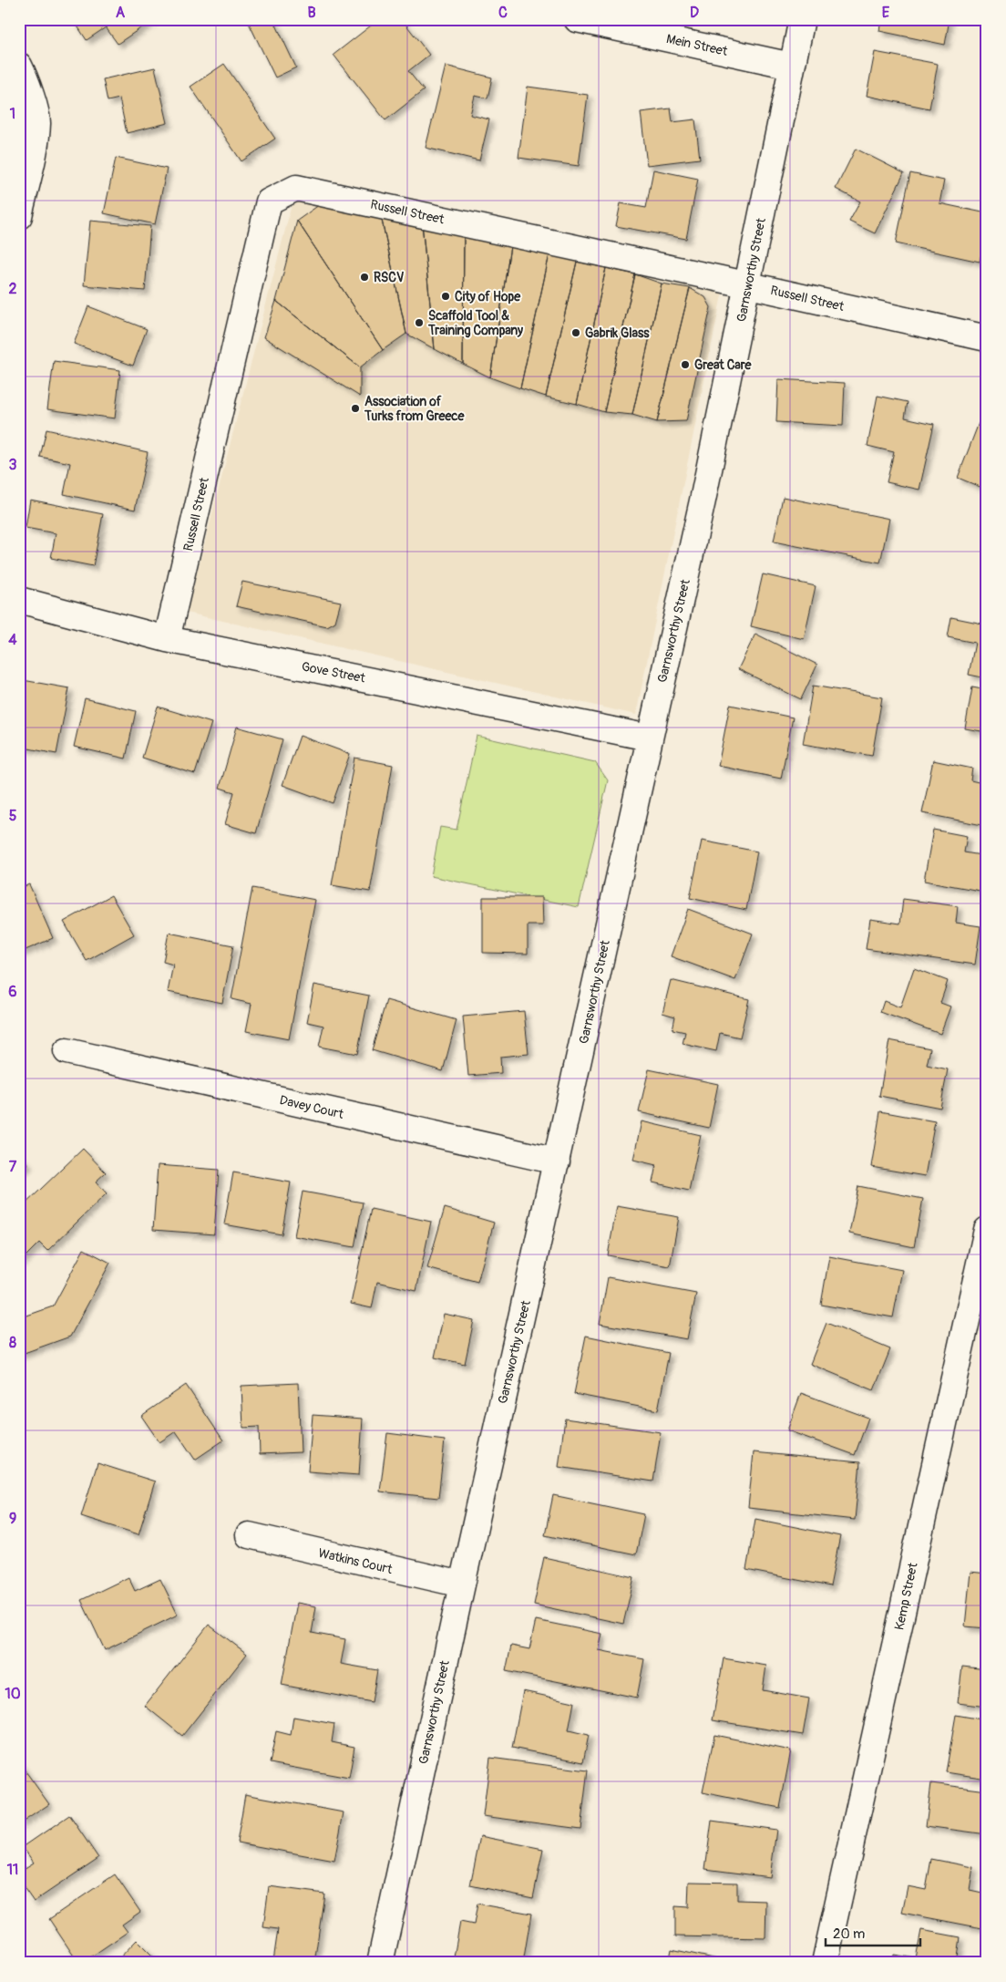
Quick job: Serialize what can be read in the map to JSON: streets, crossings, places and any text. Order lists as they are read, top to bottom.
{
  "streets": {
    "street": [
      "Mein Street",
      "Russell Street",
      "Garnsworthy Street",
      "Gove Street",
      "Davey Court",
      "Watkins Court",
      "Kemp Street"
    ]
  },
  "crossings": [
    ["Mein Street", "Garnsworthy Street"],
    ["Russell Street", "Garnsworthy Street"],
    ["Russell Street", "Gove Street"],
    ["Garnsworthy Street", "Gove Street"],
    ["Garnsworthy Street", "Davey Court"],
    ["Garnsworthy Street", "Watkins Court"]
  ],
  "places": [
    "RSCV",
    "City of Hope",
    "Scaffold Tool & Training Company",
    "Gabrik Glass",
    "Great Care",
    "Association of Turks from Greece"
  ],
  "scale_bar": "20 m",
  "grid": {
    "columns": [
      "A",
      "B",
      "C",
      "D",
      "E"
    ],
    "rows": [
      "1",
      "2",
      "3",
      "4",
      "5",
      "6",
      "7",
      "8",
      "9",
      "10",
      "11"
    ]
  }
}
